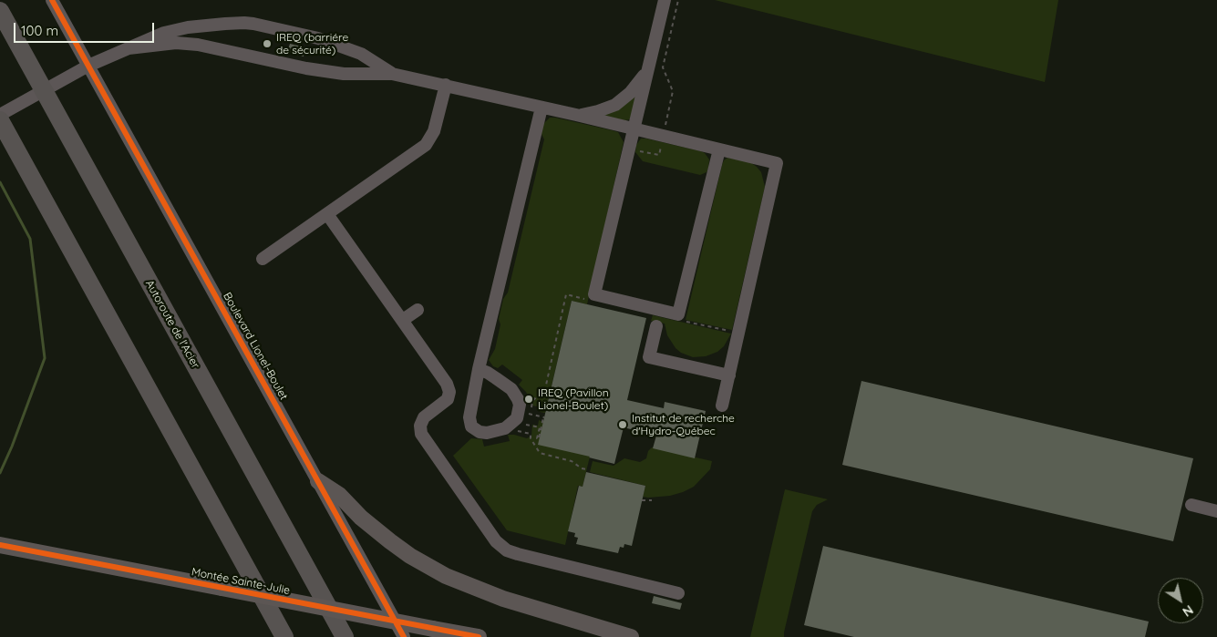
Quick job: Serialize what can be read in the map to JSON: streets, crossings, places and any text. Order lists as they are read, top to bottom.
{
  "streets": {
    "highway": ["Autoroute de l'Acier"],
    "main road": ["Montée Sainte-Julie"],
    "street": ["Boulevard Lionel-Boulet"]
  },
  "places": ["IREQ (barriére de sécurité)", "IREQ (Pavillon Lionel-Boulet)", "Institut de recherche d'Hydro-Québec"],
  "scale_bar": "100 m",
  "north": "bottom right"
}
